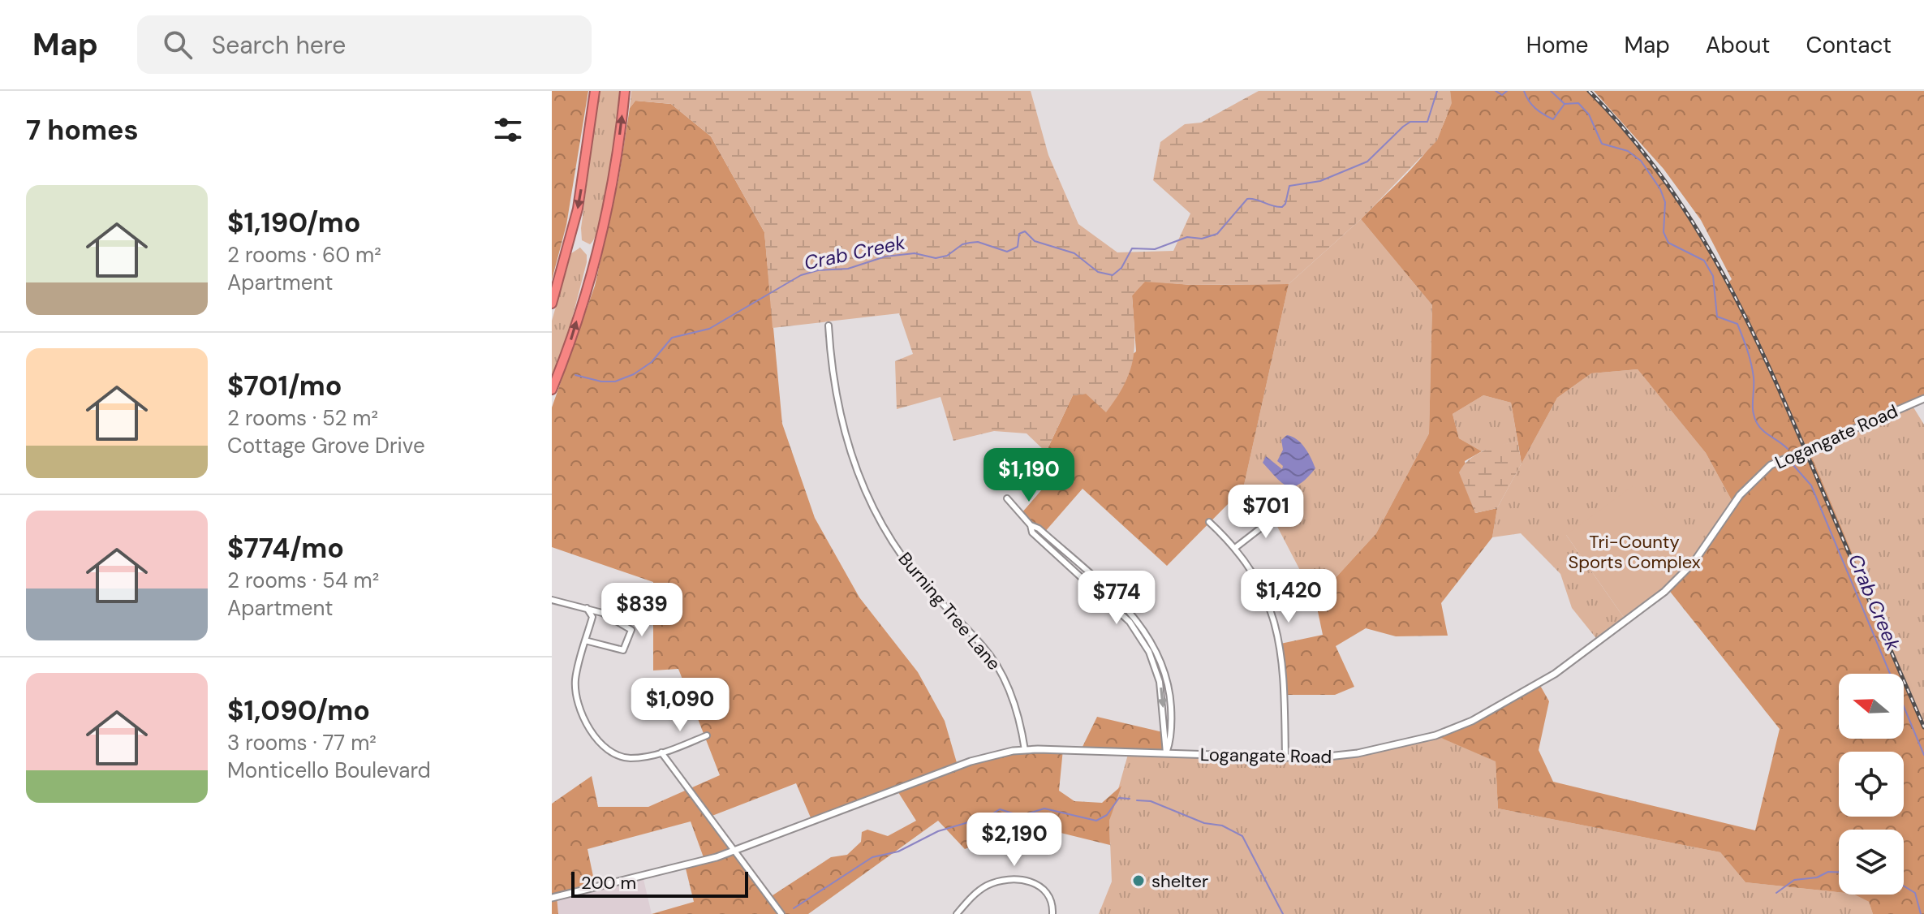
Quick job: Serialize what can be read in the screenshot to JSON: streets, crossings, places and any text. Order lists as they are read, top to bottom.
{
  "streets": {
    "street": ["Logangate Road", "Burning Tree Lane"]
  },
  "crossings": [
    ["Logangate Road", "Burning Tree Lane"]
  ],
  "water": ["Crab Creek"],
  "parks": ["Tri-County Sports Complex"],
  "places": ["shelter"],
  "scale_bar": "200 m",
  "north": "left",
  "page": {
    "header": "Map",
    "search": "Search here",
    "nav": [
      "Home",
      "Map",
      "About",
      "Contact"
    ],
    "heading": "7 homes",
    "list": [
      {
        "name": "$1,190/mo",
        "note": "2 rooms · 60 m² · Apartment"
      },
      {
        "name": "$701/mo",
        "note": "2 rooms · 52 m² · Cottage Grove Drive"
      },
      {
        "name": "$774/mo",
        "note": "2 rooms · 54 m² · Apartment"
      },
      {
        "name": "$1,090/mo",
        "note": "3 rooms · 77 m² · Monticello Boulevard"
      }
    ],
    "price": [
      "$1,190",
      "$701",
      "$1,420",
      "$774",
      "$839",
      "$1,090",
      "$2,190"
    ],
    "scale": "200 m"
  }
}
